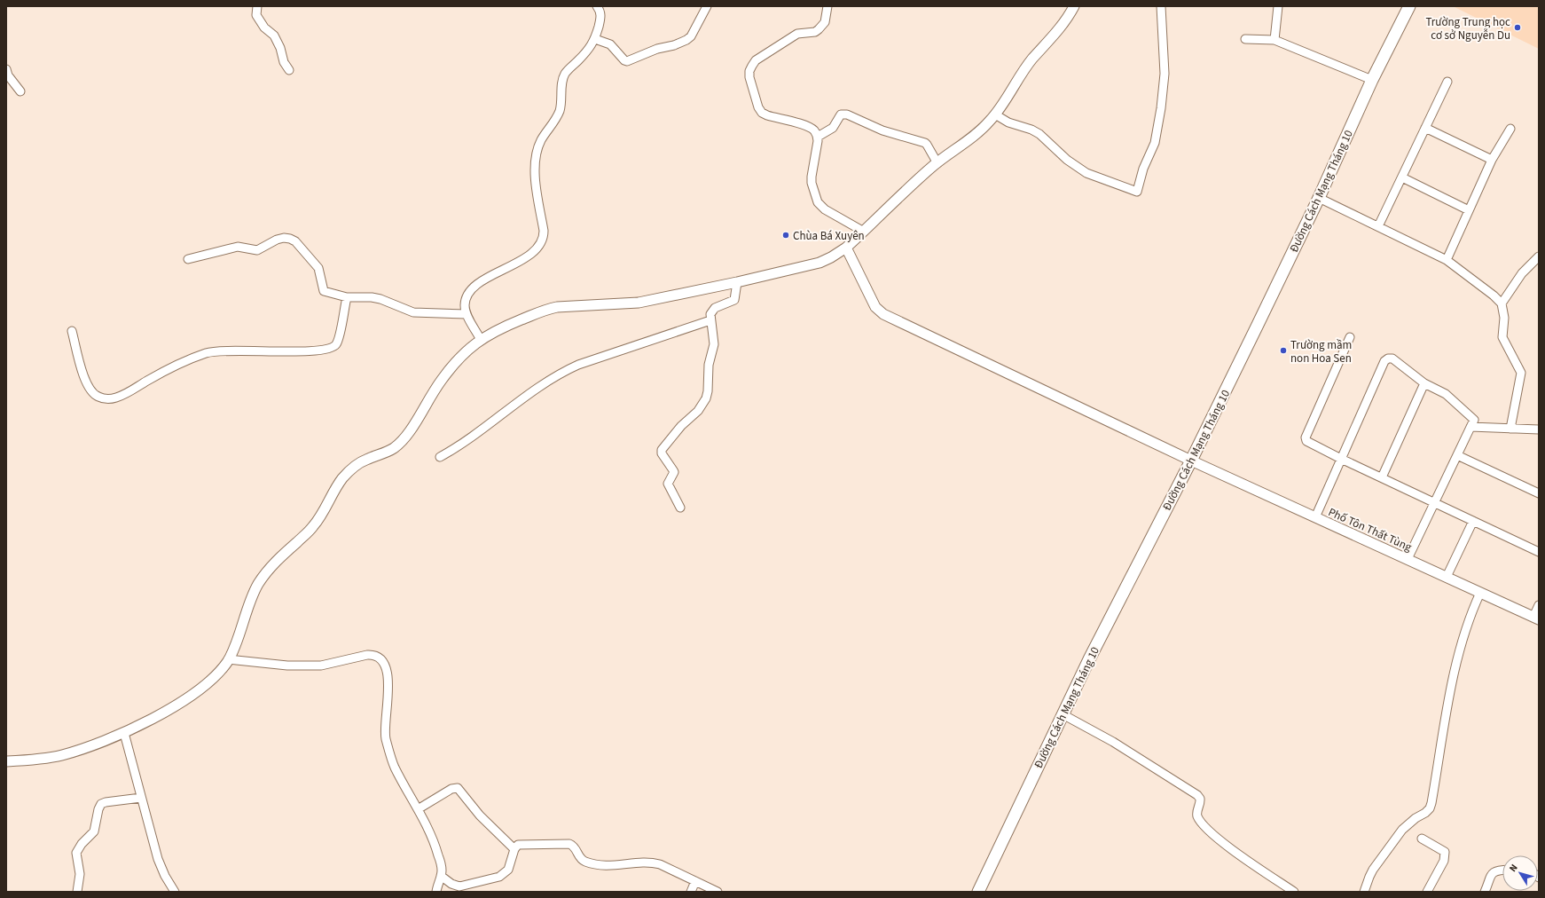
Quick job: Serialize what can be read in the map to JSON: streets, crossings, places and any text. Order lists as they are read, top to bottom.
{
  "streets": {
    "main road": ["Đường Cách Mạng Tháng 10"],
    "street": ["Phố Tôn Thất Tùng"]
  },
  "crossings": [
    ["Đường Cách Mạng Tháng 10", "Phố Tôn Thất Tùng"]
  ],
  "places": ["Trường Trung học cơ sở Nguyễn Du", "Chùa Bá Xuyên", "Trường mầm non Hoa Sen"],
  "north": "top left"
}
